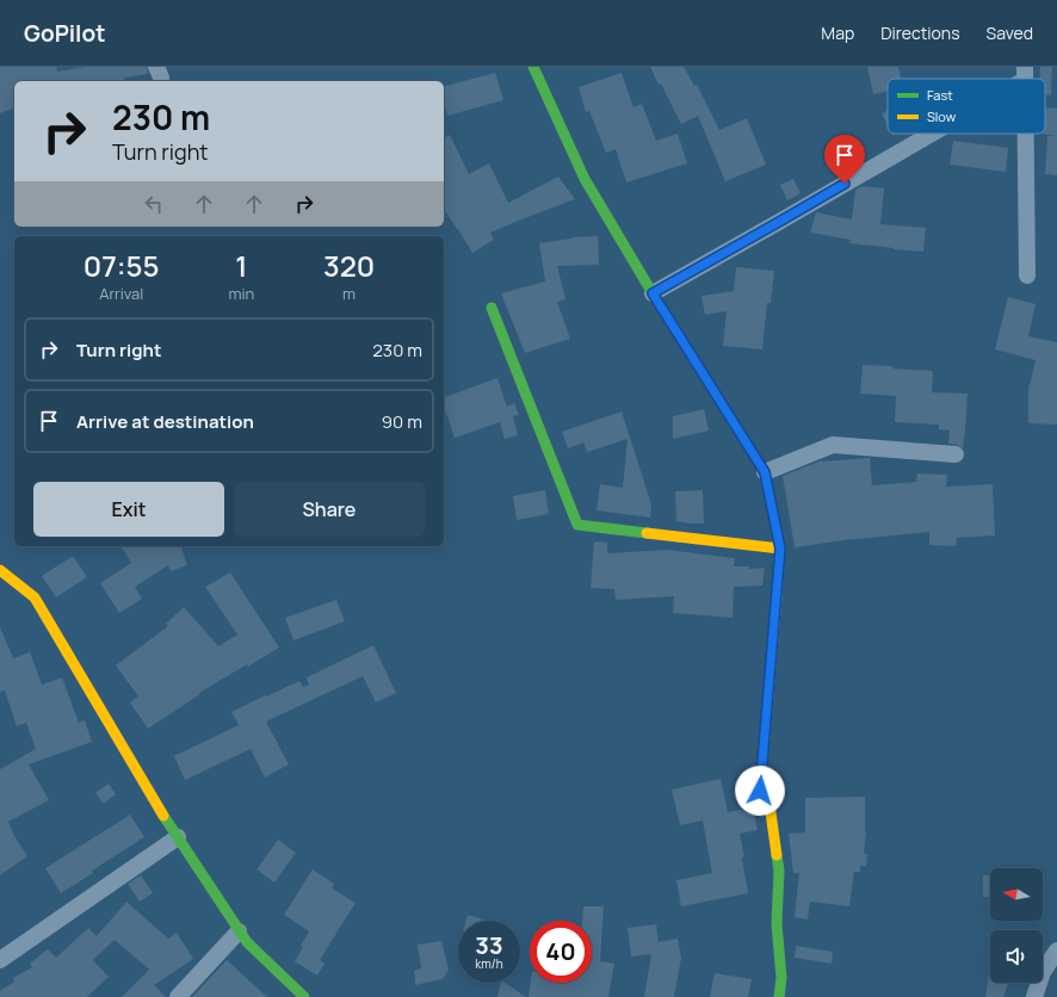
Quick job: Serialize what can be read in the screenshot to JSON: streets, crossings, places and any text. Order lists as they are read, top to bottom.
{
  "legend": ["Fast", "Slow"],
  "north": "left",
  "page": {
    "header": "GoPilot",
    "nav": ["Map", "Directions", "Saved"],
    "turn": ["230 m", "Turn right"],
    "eta": [
      "07:55",
      "Arrival",
      "1",
      "min",
      "320",
      "m"
    ],
    "list": [
      {
        "name": "Turn right",
        "value": "230 m"
      },
      {
        "name": "Arrive at destination",
        "value": "90 m"
      }
    ],
    "buttons": ["Exit", "Share"],
    "speed": "33 km/h",
    "limit": "40"
  }
}
